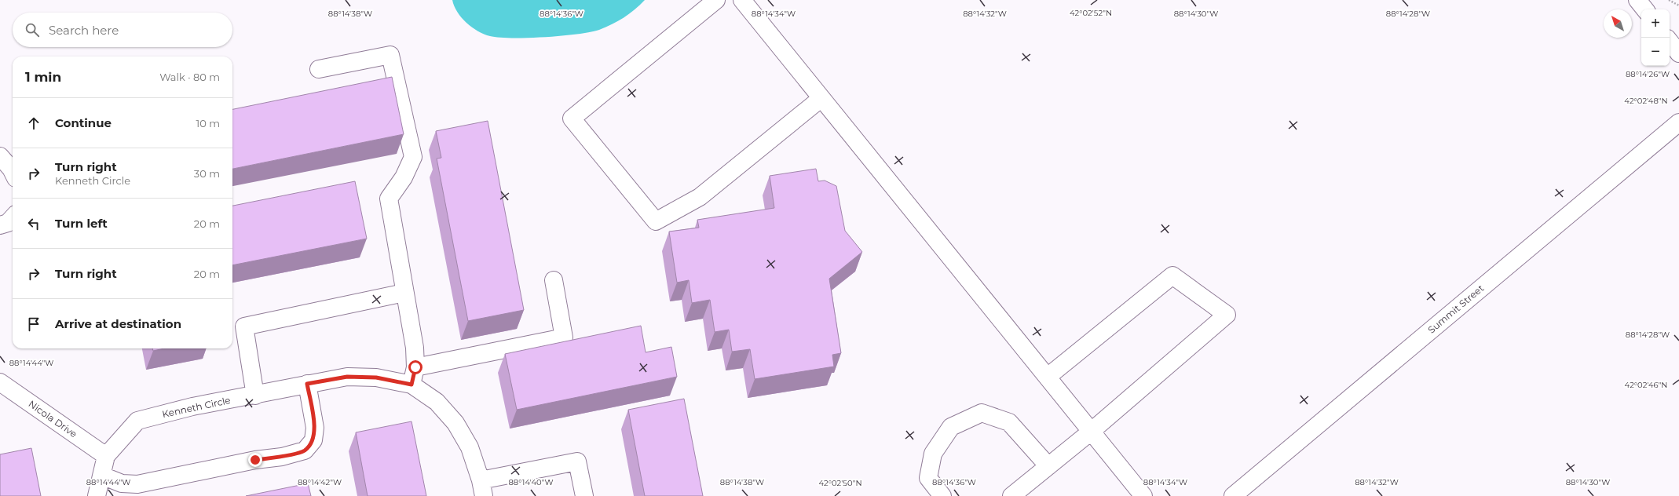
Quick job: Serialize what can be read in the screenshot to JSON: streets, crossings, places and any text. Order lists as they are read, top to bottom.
{
  "streets": {
    "street": ["Summit Street", "Kenneth Circle", "Nicola Drive"]
  },
  "crossings": [
    ["Kenneth Circle", "Nicola Drive"]
  ],
  "north": "top left",
  "page": {
    "map_buttons": ["+", "−"],
    "search": "Search here",
    "heading": ["1 min", "Walk · 80 m"],
    "list": [
      ["Continue", "10 m"],
      ["Turn right", "Kenneth Circle", "30 m"],
      ["Turn left", "20 m"],
      ["Turn right", "20 m"],
      "Arrive at destination"
    ]
  },
  "coordinates": [
    "42°02'52\"N",
    "88°14'28\"W",
    "88°14'38\"W",
    "88°14'36\"W",
    "88°14'34\"W",
    "88°14'32\"W",
    "88°14'30\"W",
    "88°14'26\"W",
    "42°02'48\"N",
    "88°14'44\"W",
    "42°02'46\"N",
    "88°14'42\"W",
    "88°14'40\"W",
    "42°02'50\"N"
  ]
}
